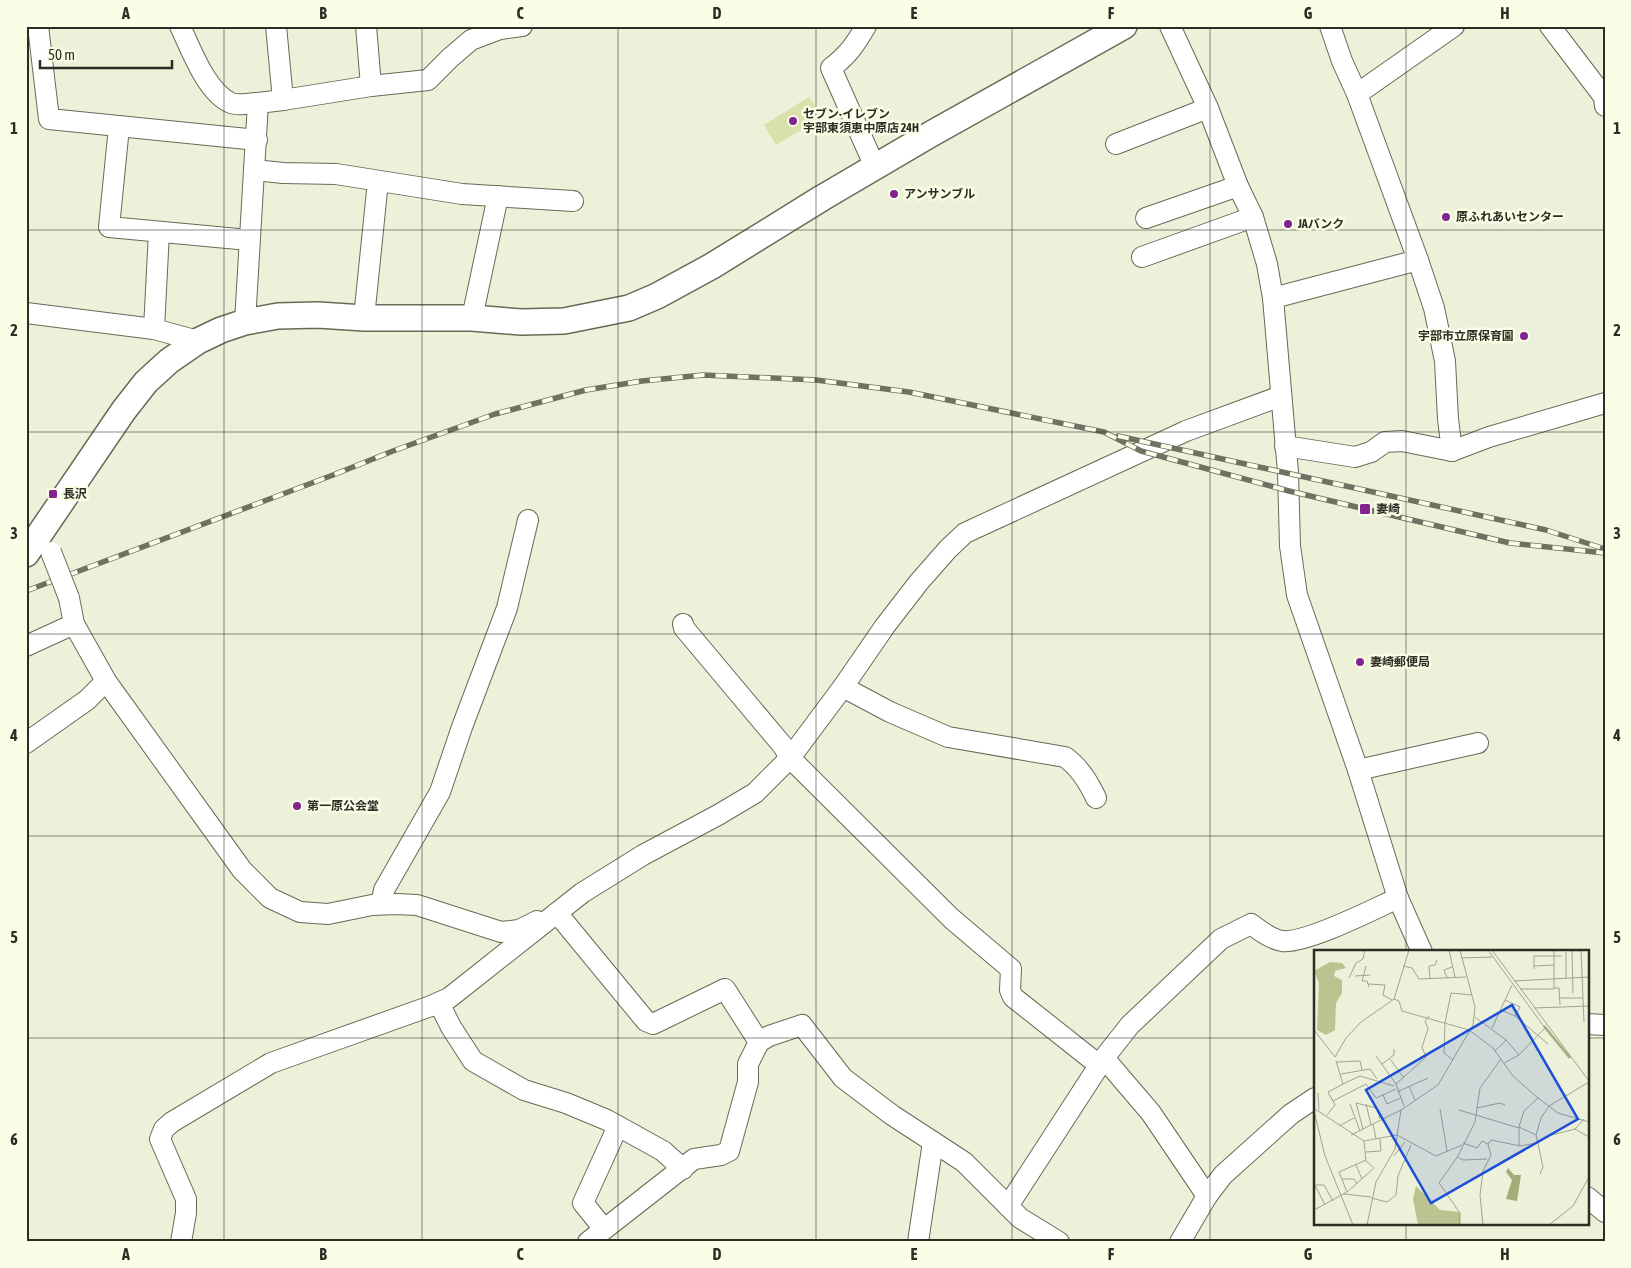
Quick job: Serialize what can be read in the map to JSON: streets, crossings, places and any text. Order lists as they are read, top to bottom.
{
  "places": {
    "other": [
      "セブン-イレブン 宇部東須恵中原店 24H",
      "アンサンブル",
      "原ふれあいセンター",
      "JAバンク",
      "宇部市立原保育園",
      "妻崎郵便局",
      "第一原公会堂"
    ],
    "transit": ["長沢", "妻崎"]
  },
  "scale_bar": "50 m",
  "grid": {
    "columns": [
      "A",
      "B",
      "C",
      "D",
      "E",
      "F",
      "G",
      "H"
    ],
    "rows": [
      "1",
      "2",
      "3",
      "4",
      "5",
      "6"
    ]
  }
}
